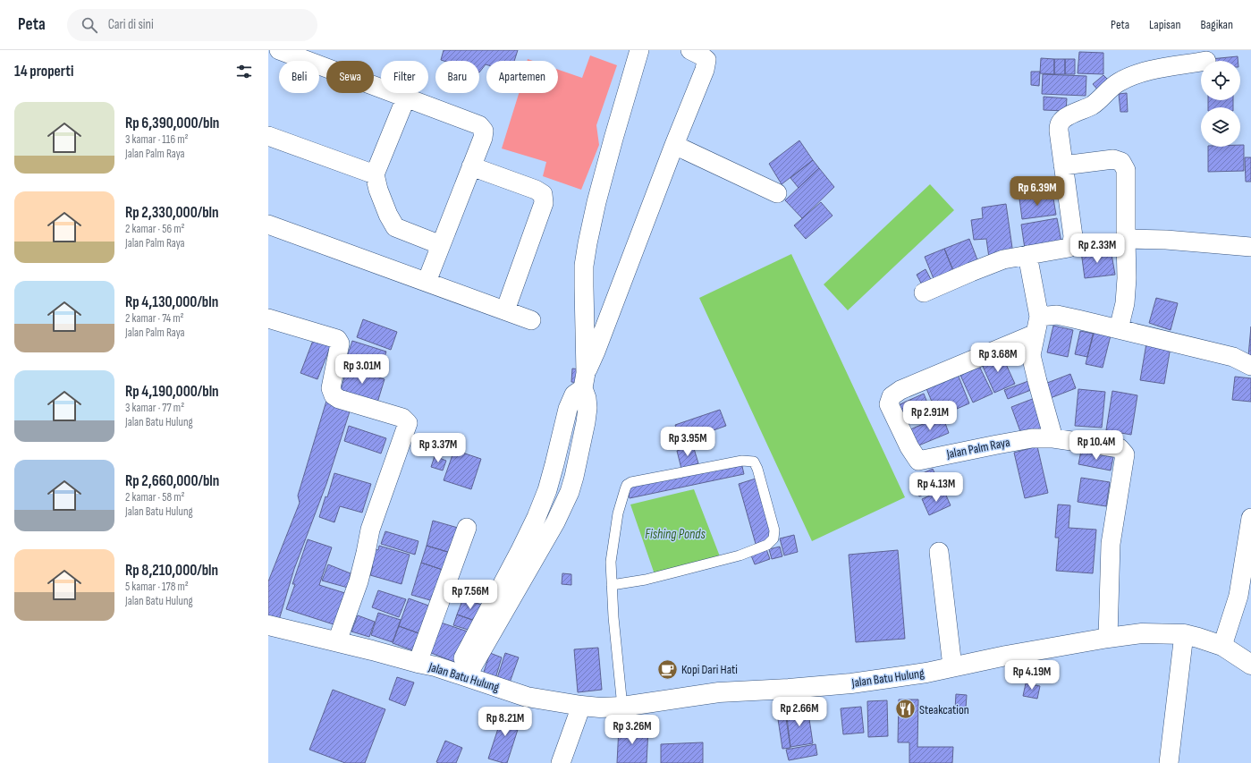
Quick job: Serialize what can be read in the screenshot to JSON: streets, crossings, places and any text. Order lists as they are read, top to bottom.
{
  "streets": {
    "street": ["Jalan Palm Raya", "Jalan Batu Hulung"]
  },
  "crossings": [
    ["Jalan Palm Raya", "Jalan Batu Hulung"]
  ],
  "water": ["Fishing Ponds"],
  "places": {
    "cafe": ["Kopi Dari Hati"],
    "restaurant": ["Steakcation"]
  },
  "page": {
    "header": "Peta",
    "search": "Cari di sini",
    "nav": ["Peta", "Lapisan", "Bagikan"],
    "heading": "14 properti",
    "chip": [
      "Beli",
      "Sewa",
      "Filter",
      "Baru",
      "Apartemen"
    ],
    "list": [
      {
        "name": "Rp 6,390,000/bln",
        "note": "3 kamar · 116 m² · Jalan Palm Raya"
      },
      {
        "name": "Rp 2,330,000/bln",
        "note": "2 kamar · 56 m² · Jalan Palm Raya"
      },
      {
        "name": "Rp 4,130,000/bln",
        "note": "2 kamar · 74 m² · Jalan Palm Raya"
      },
      {
        "name": "Rp 4,190,000/bln",
        "note": "3 kamar · 77 m² · Jalan Batu Hulung"
      },
      {
        "name": "Rp 2,660,000/bln",
        "note": "2 kamar · 58 m² · Jalan Batu Hulung"
      },
      {
        "name": "Rp 8,210,000/bln",
        "note": "5 kamar · 178 m² · Jalan Batu Hulung"
      }
    ],
    "price": [
      "Rp 6.39M",
      "Rp 2.33M",
      "Rp 3.68M",
      "Rp 3.01M",
      "Rp 2.91M",
      "Rp 3.95M",
      "Rp 10.4M",
      "Rp 3.37M",
      "Rp 4.13M",
      "Rp 7.56M",
      "Rp 4.19M",
      "Rp 2.66M",
      "Rp 8.21M",
      "Rp 3.26M"
    ]
  }
}
